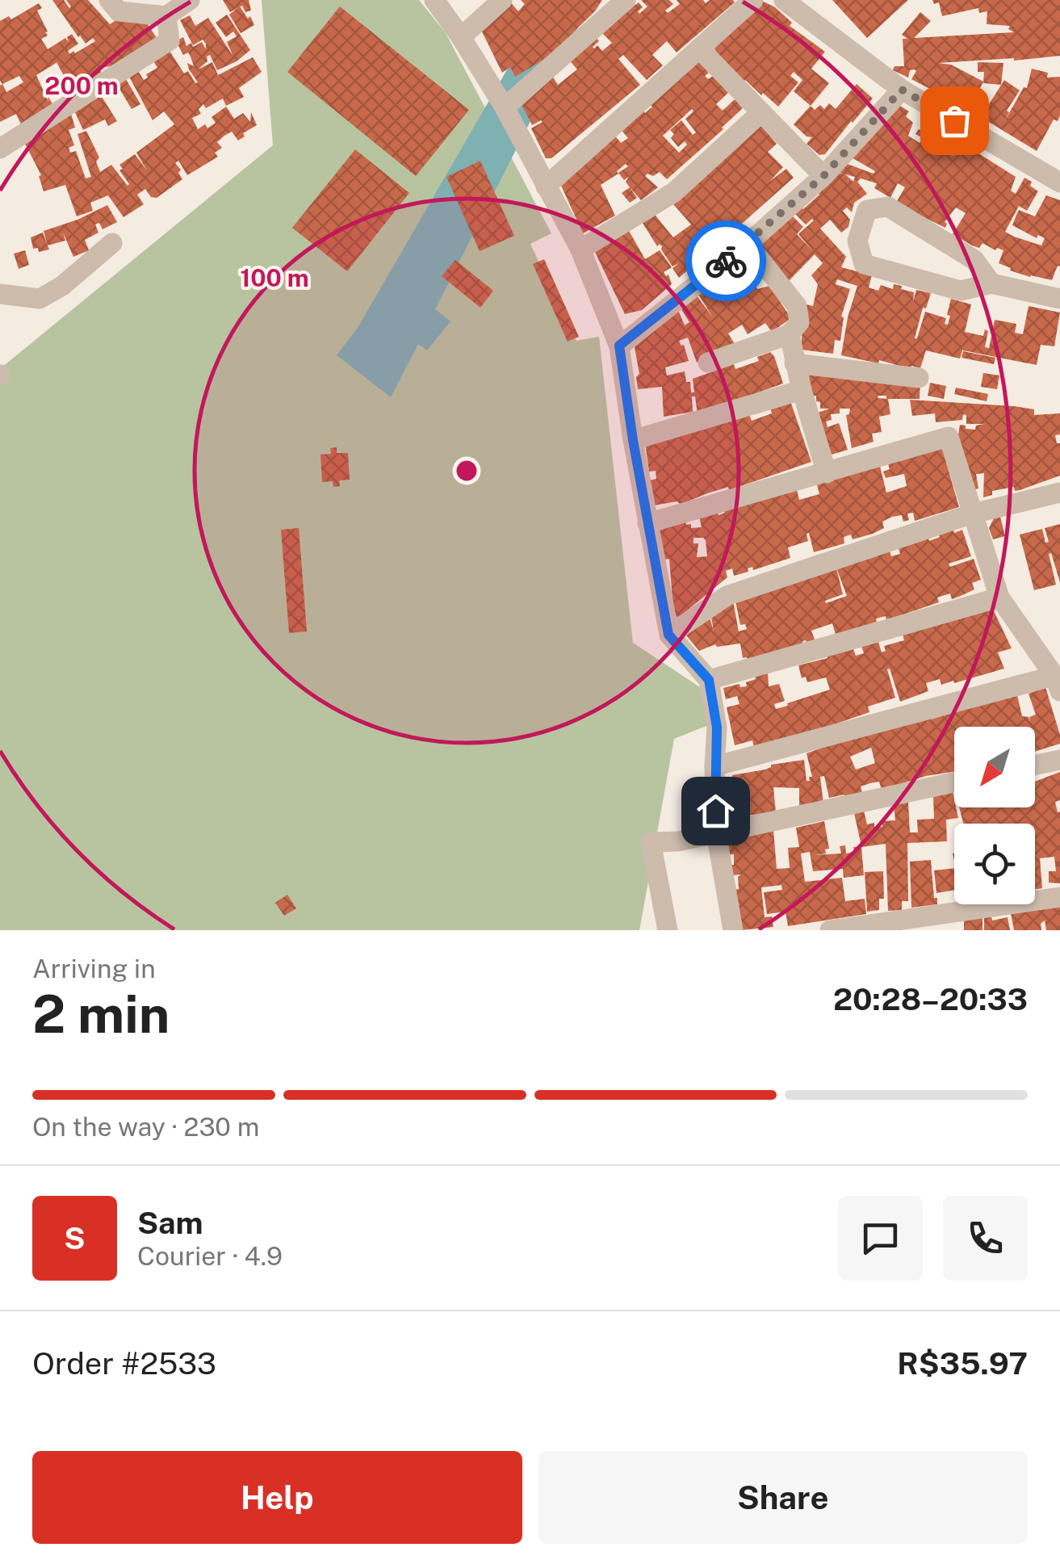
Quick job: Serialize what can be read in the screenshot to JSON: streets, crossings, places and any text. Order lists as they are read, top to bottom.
{
  "north": "bottom left",
  "page": {
    "heading": ["2 min", "Arriving in", "20:28–20:33"],
    "panel": [
      "Sam",
      "Courier · 4.9",
      "Order #2533",
      "R$35.97"
    ],
    "bar": "On the way · 230 m",
    "round": "S",
    "buttons": ["Help", "Share"]
  },
  "rings": ["200 m", "100 m"]
}
